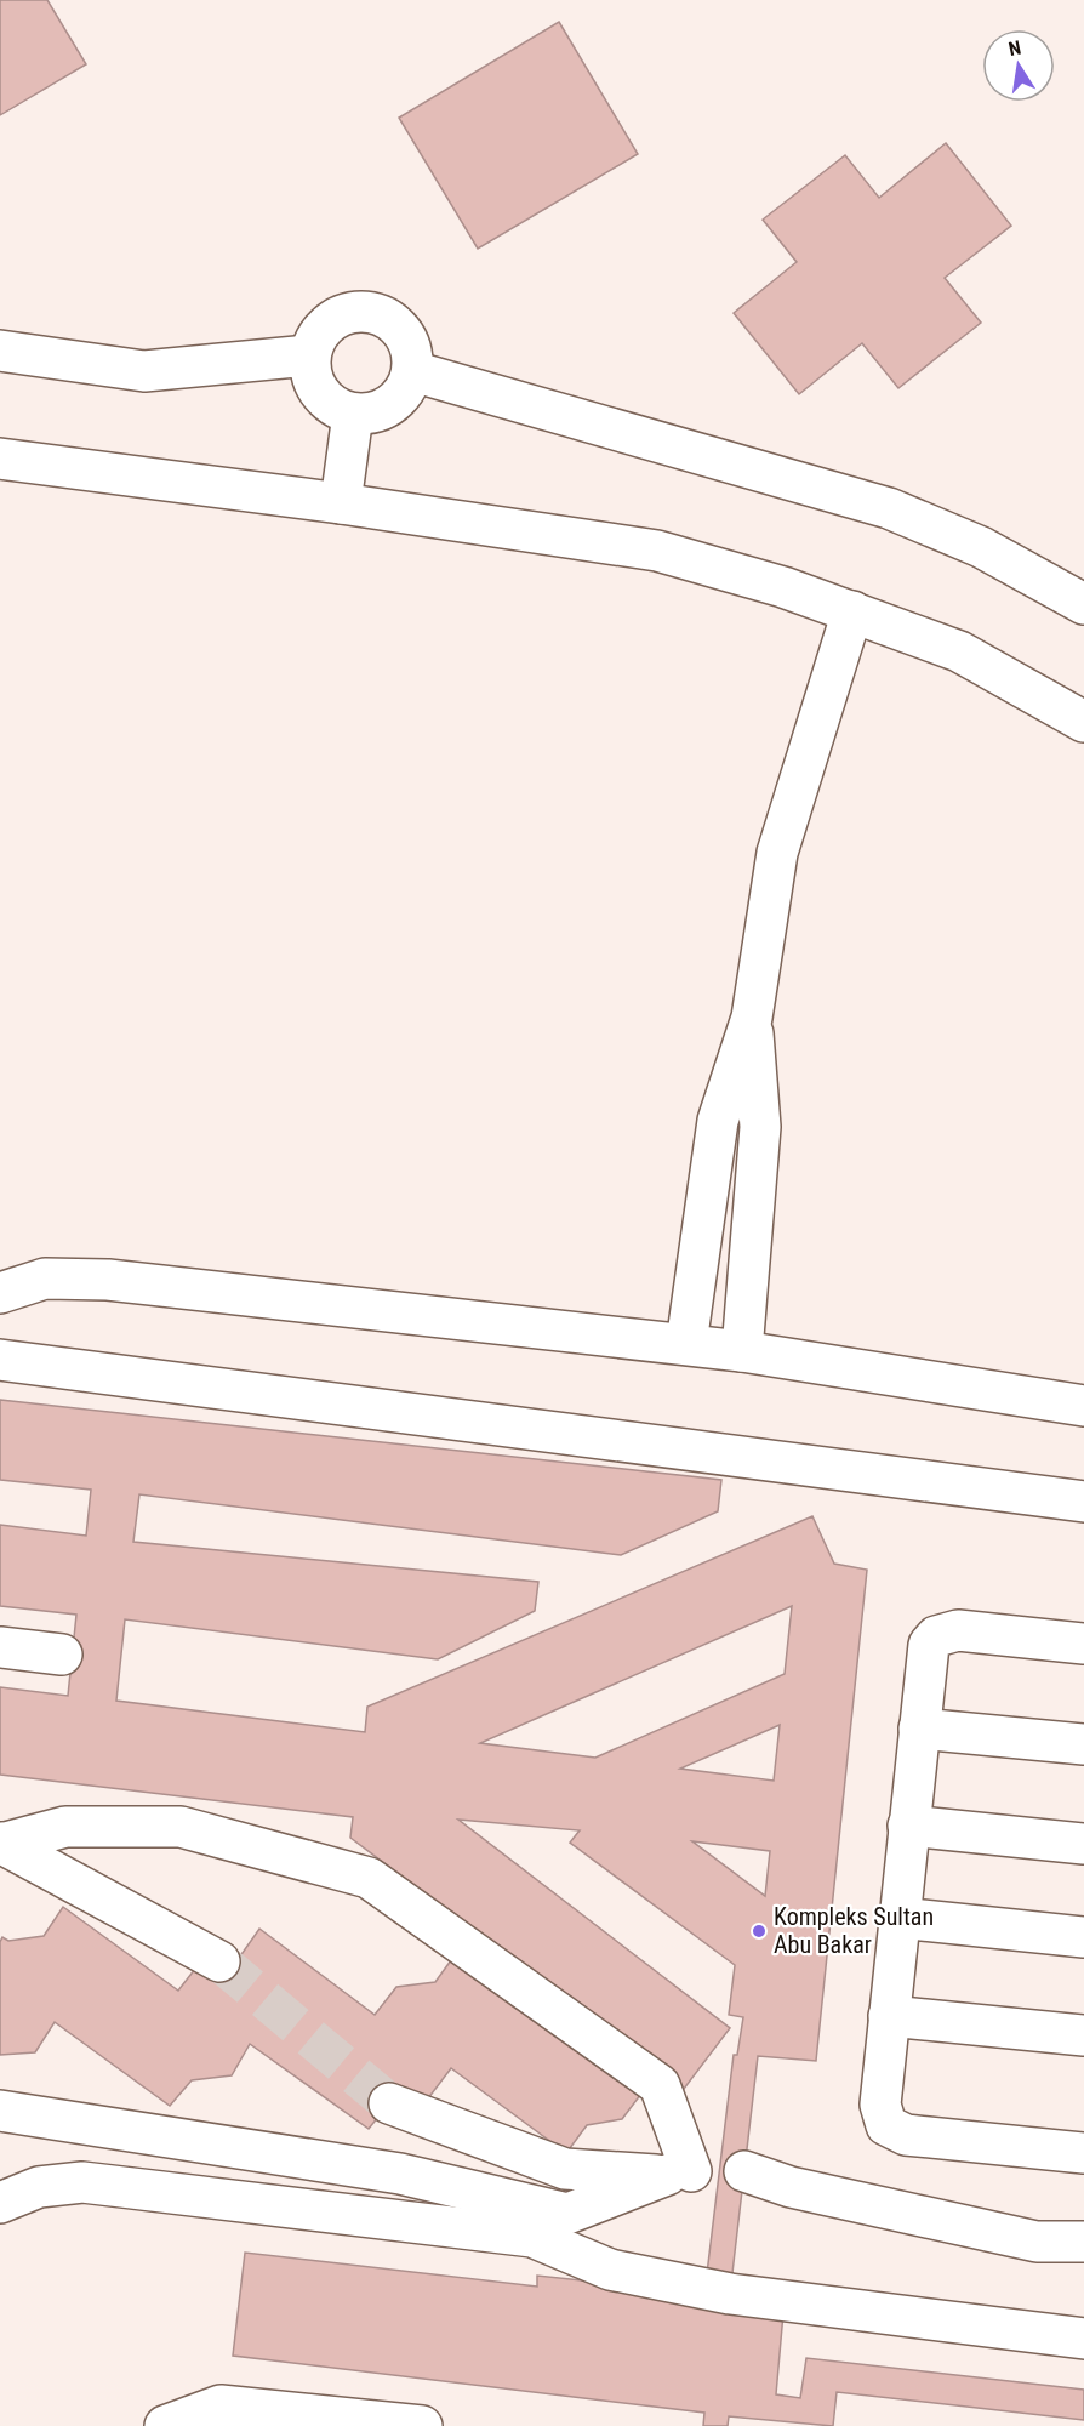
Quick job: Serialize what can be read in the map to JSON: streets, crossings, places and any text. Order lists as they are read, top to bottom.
{
  "places": ["Kompleks Sultan Abu Bakar"],
  "north": "top"
}
